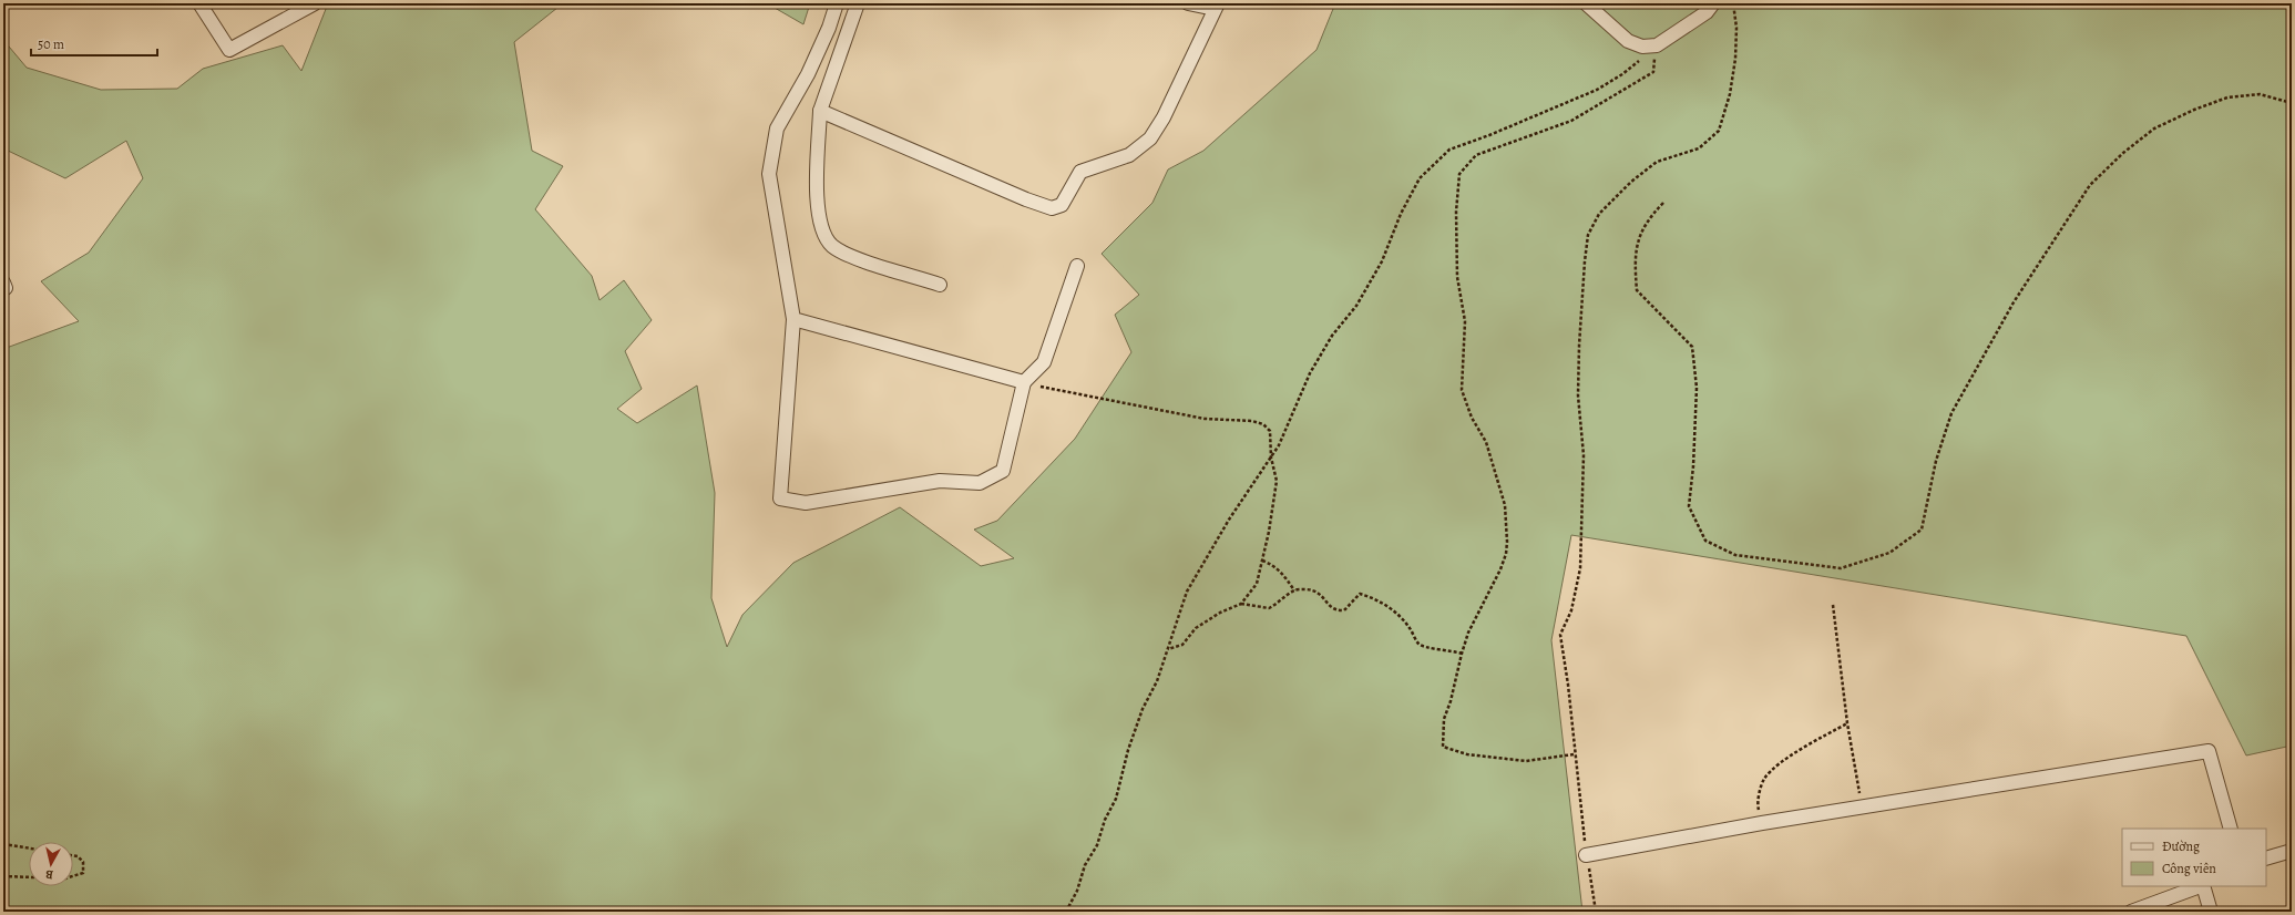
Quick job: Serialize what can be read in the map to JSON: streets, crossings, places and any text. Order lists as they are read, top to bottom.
{
  "legend": ["Đường", "Công viên"],
  "scale_bar": "50 m",
  "north": "bottom"
}
